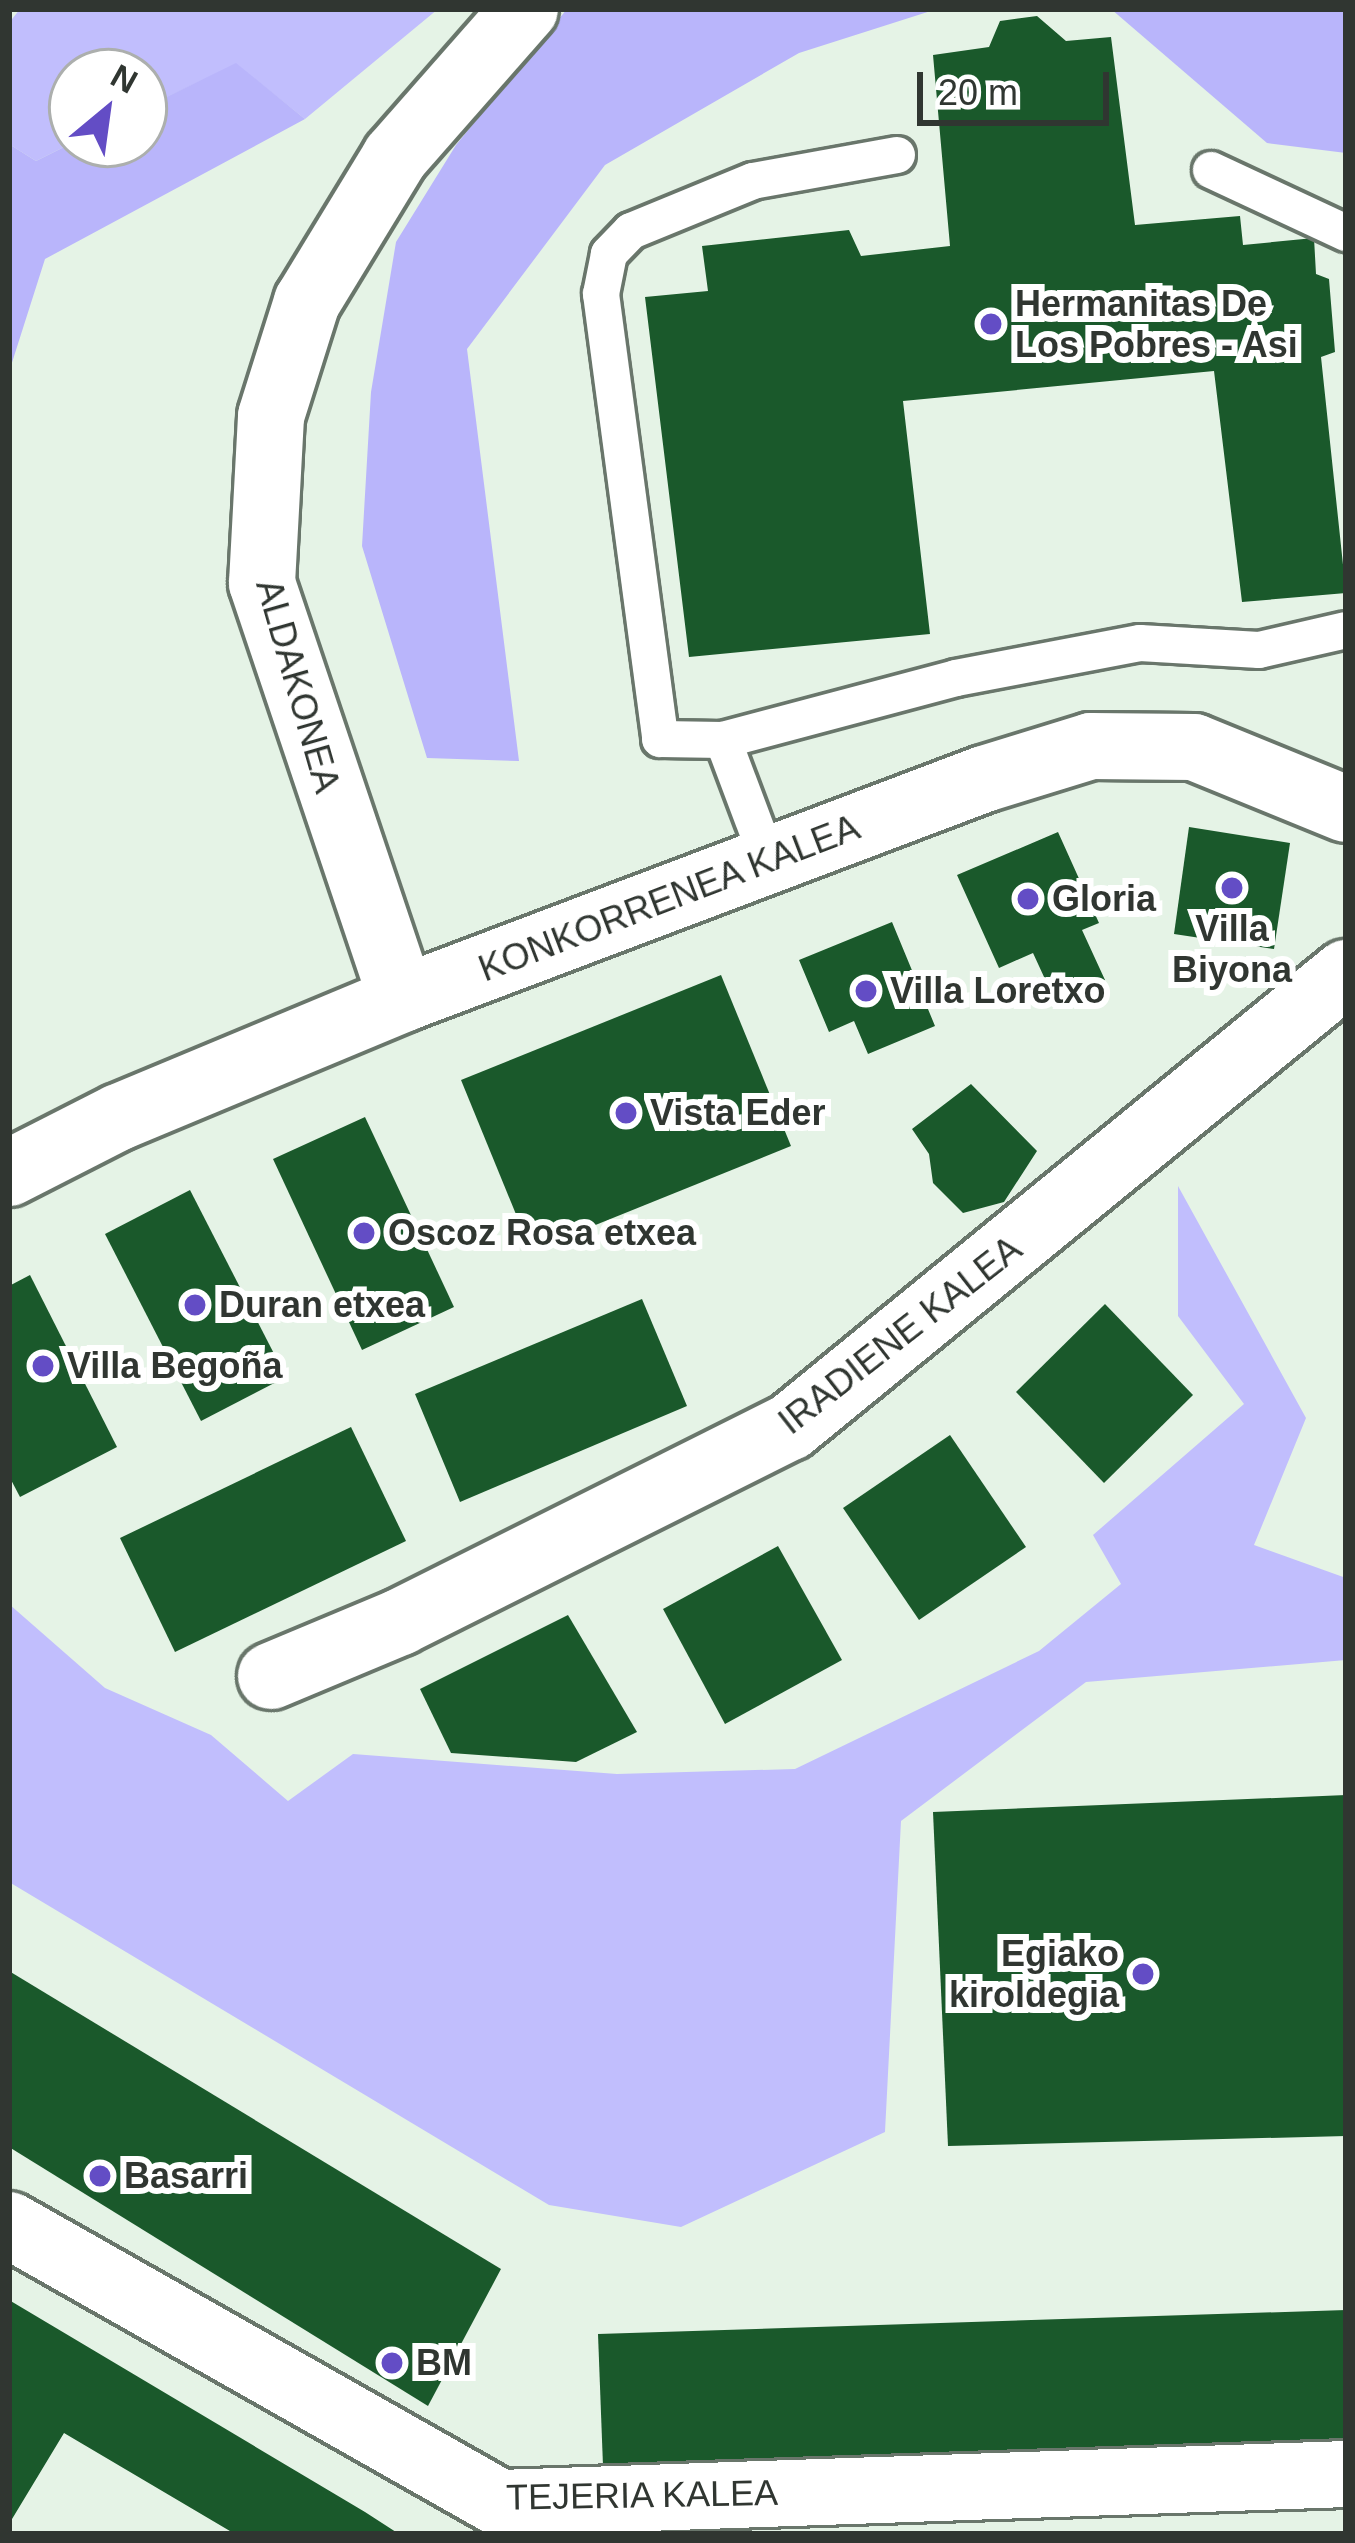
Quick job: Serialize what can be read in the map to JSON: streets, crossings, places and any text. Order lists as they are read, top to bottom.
{
  "streets": {
    "street": [
      "ALDAKONEA",
      "KONKORRENEA KALEA",
      "IRADIENE KALEA",
      "TEJERIA KALEA"
    ]
  },
  "crossings": [
    ["ALDAKONEA", "KONKORRENEA KALEA"]
  ],
  "places": [
    "Hermanitas De Los Pobres - Asi",
    "Villa Biyona",
    "Gloria",
    "Villa Loretxo",
    "Vista Eder",
    "Oscoz Rosa etxea",
    "Duran etxea",
    "Villa Begoña",
    "Egiako kiroldegia",
    "Basarri",
    "BM"
  ],
  "scale_bar": "20 m",
  "north": "top right"
}
